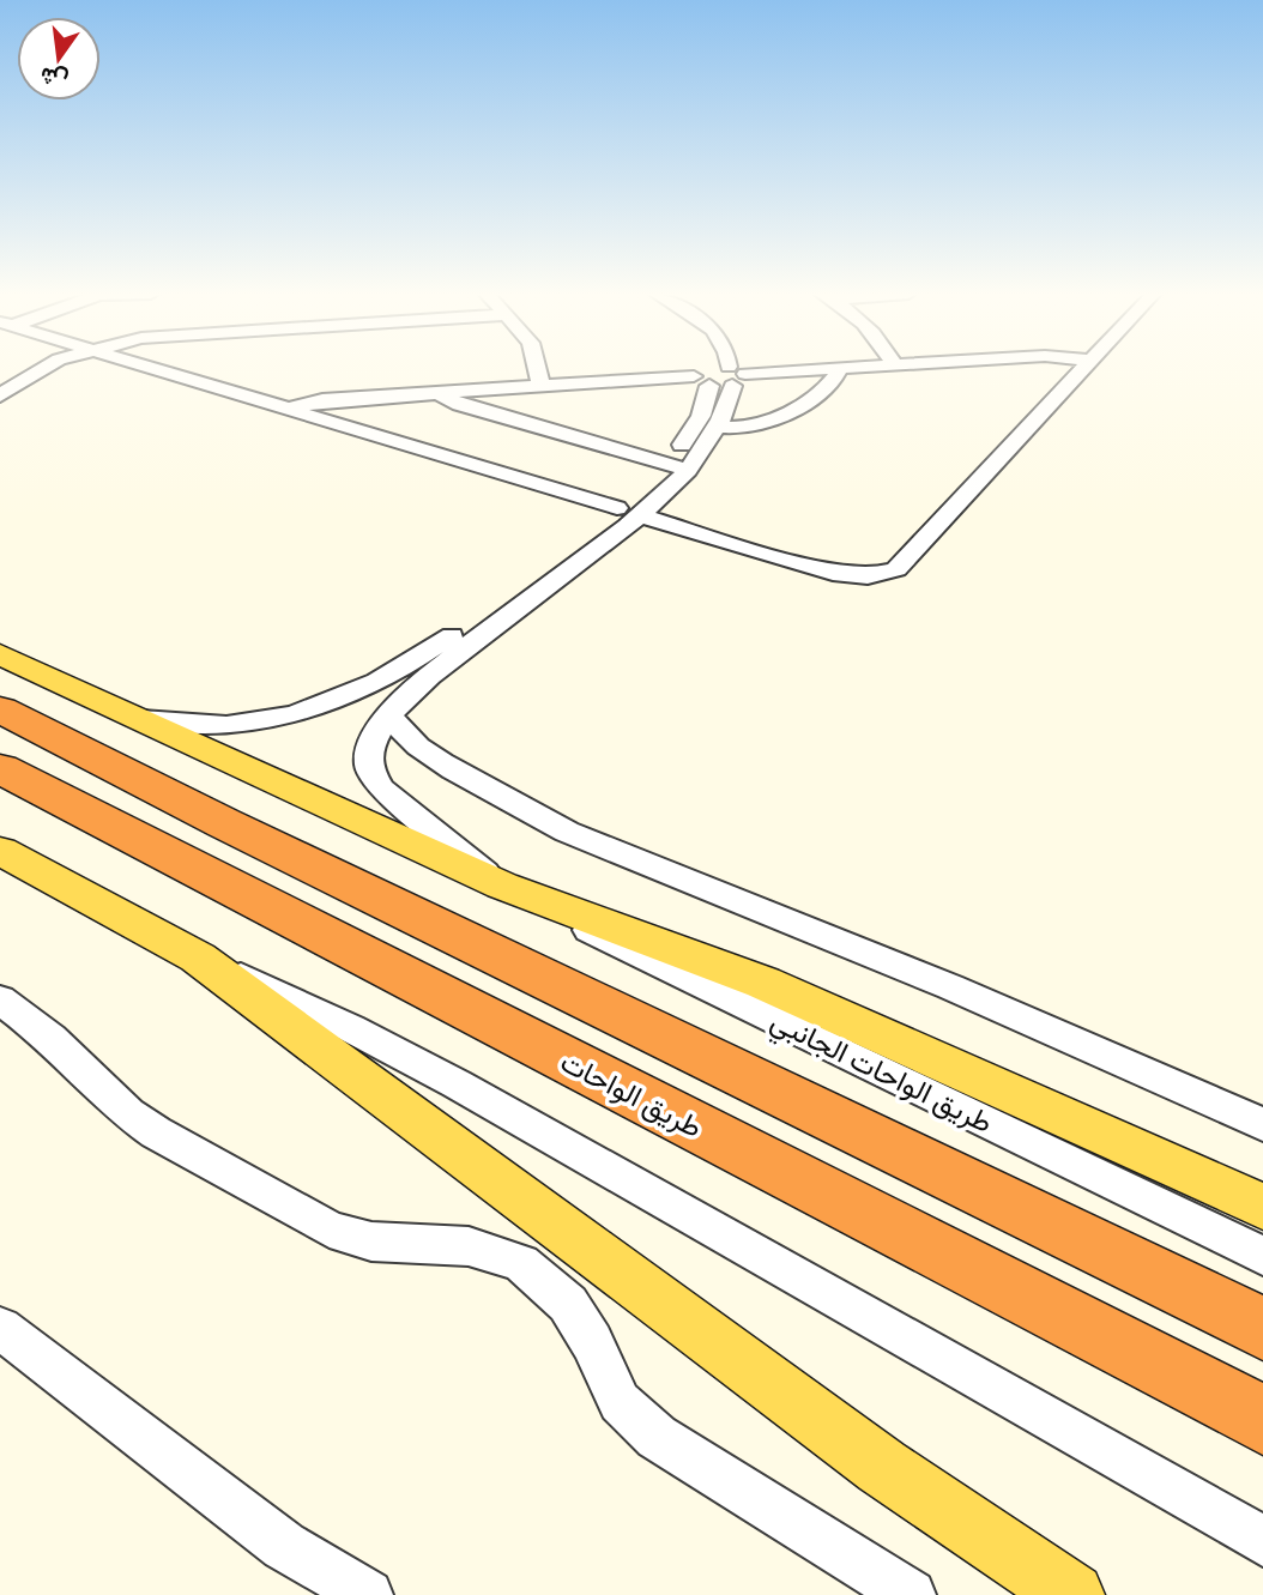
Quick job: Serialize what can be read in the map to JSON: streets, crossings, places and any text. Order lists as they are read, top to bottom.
{
  "streets": {
    "highway": ["طريق الواحات"],
    "street": ["طريق الواحات الجانبي"]
  },
  "north": "bottom"
}
